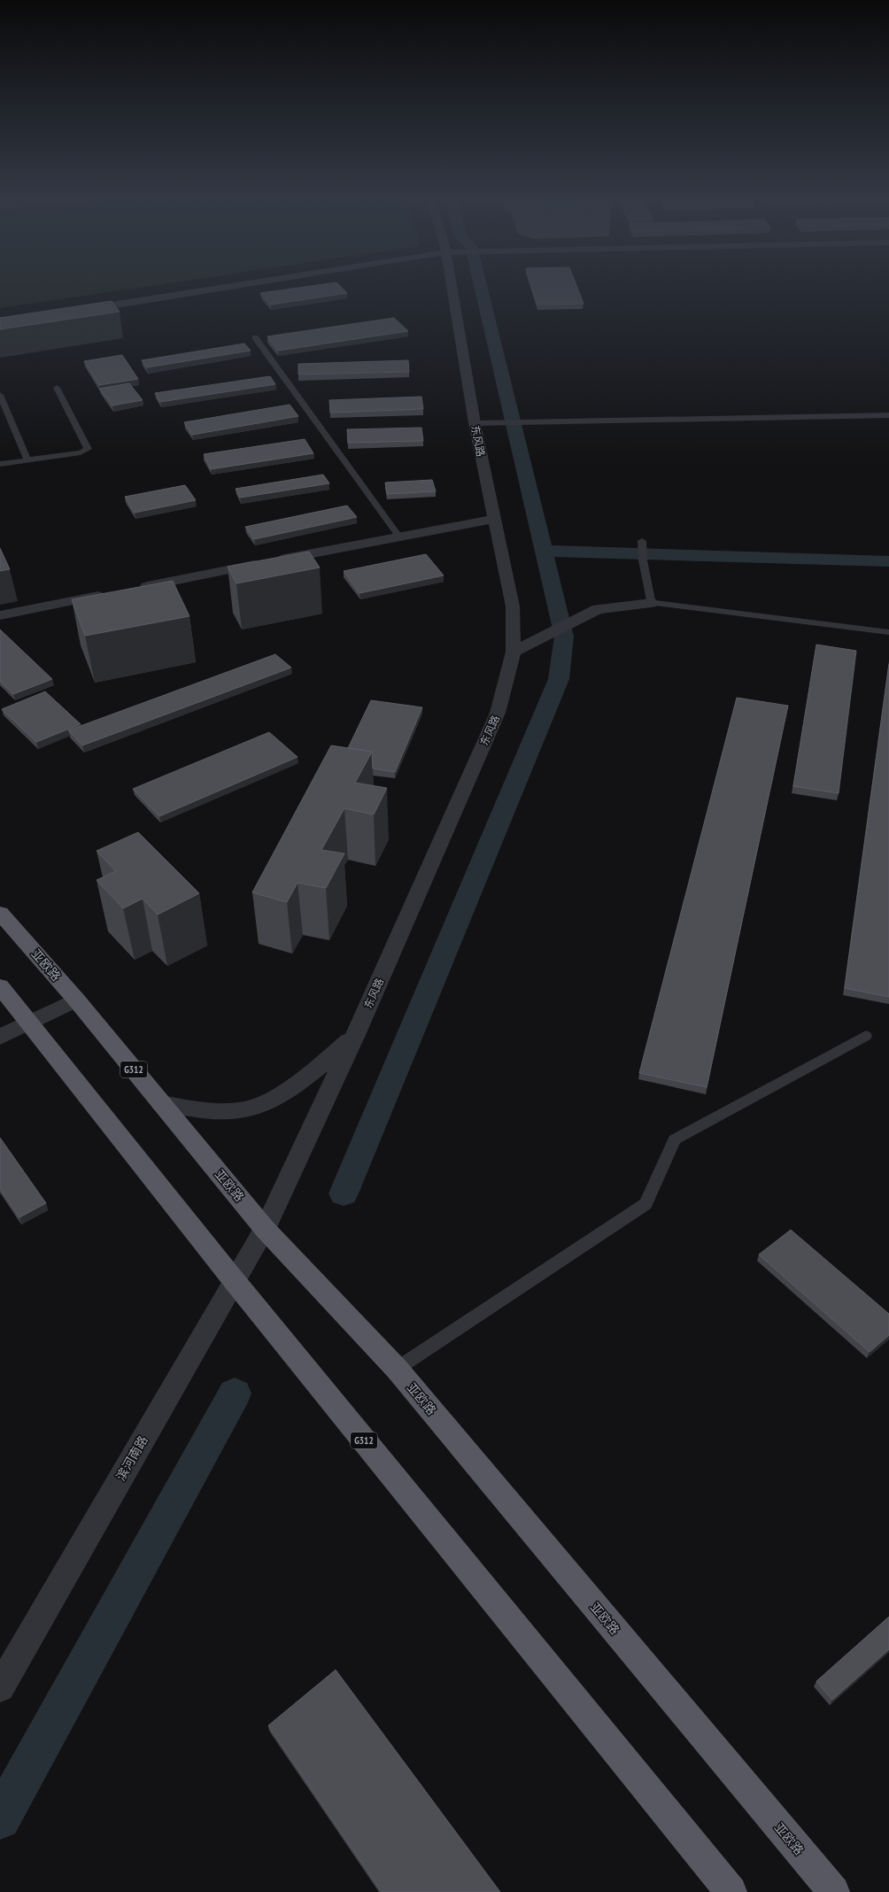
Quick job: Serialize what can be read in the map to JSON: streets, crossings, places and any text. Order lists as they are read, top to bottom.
{
  "streets": {
    "highway": ["亚欧路", "G312"],
    "street": ["东风路", "滨河南路"]
  },
  "crossings": [
    ["东风路", "亚欧路"],
    ["东风路", "滨河南路"],
    ["亚欧路", "滨河南路"],
    ["G312", "滨河南路"]
  ]
}
